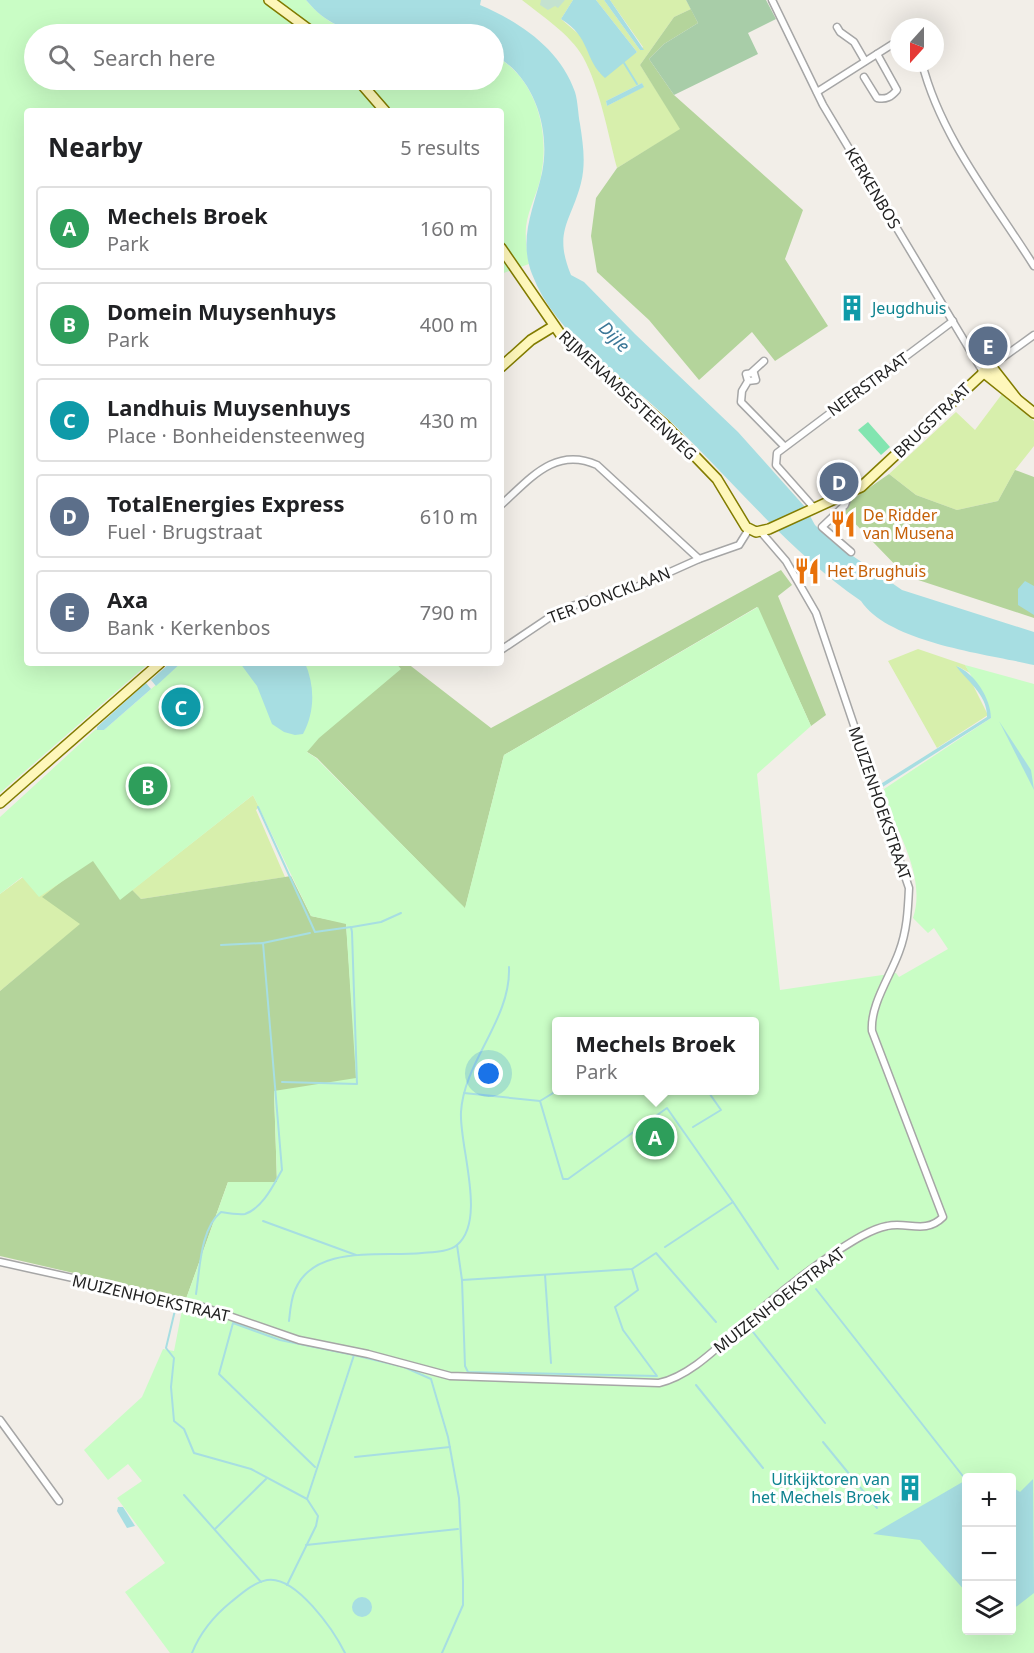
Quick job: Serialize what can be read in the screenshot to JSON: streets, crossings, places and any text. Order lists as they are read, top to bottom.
{
  "streets": {
    "street": [
      "KERKENBOS",
      "NEERSTRAAT",
      "RIJMENAMSESTEENWEG",
      "BRUGSTRAAT",
      "TER DONCKLAAN",
      "MUIZENHOEKSTRAAT"
    ]
  },
  "crossings": [
    ["KERKENBOS", "NEERSTRAAT"],
    ["KERKENBOS", "BRUGSTRAAT"],
    ["RIJMENAMSESTEENWEG", "TER DONCKLAAN"],
    ["BRUGSTRAAT", "MUIZENHOEKSTRAAT"]
  ],
  "water": ["Dijle"],
  "places": {
    "building": ["Jeugdhuis", "Uitkijktoren van het Mechels Broek"],
    "restaurant": ["De Ridder van Musena", "Het Brughuis"]
  },
  "north": "bottom",
  "page": {
    "search": "Search here",
    "heading": ["Nearby", "5 results"],
    "list": [
      {
        "mark": "A",
        "name": "Mechels Broek",
        "note": "Park",
        "value": "160 m"
      },
      {
        "mark": "B",
        "name": "Domein Muysenhuys",
        "note": "Park",
        "value": "400 m"
      },
      {
        "mark": "C",
        "name": "Landhuis Muysenhuys",
        "note": "Place · Bonheidensteenweg",
        "value": "430 m"
      },
      {
        "mark": "D",
        "name": "TotalEnergies Express",
        "note": "Fuel · Brugstraat",
        "value": "610 m"
      },
      {
        "mark": "E",
        "name": "Axa",
        "note": "Bank · Kerkenbos",
        "value": "790 m"
      }
    ],
    "pins": [
      "E",
      "D",
      "C",
      "B",
      "A"
    ],
    "popup": ["Mechels Broek", "Park"],
    "map_buttons": ["+", "−"]
  }
}
